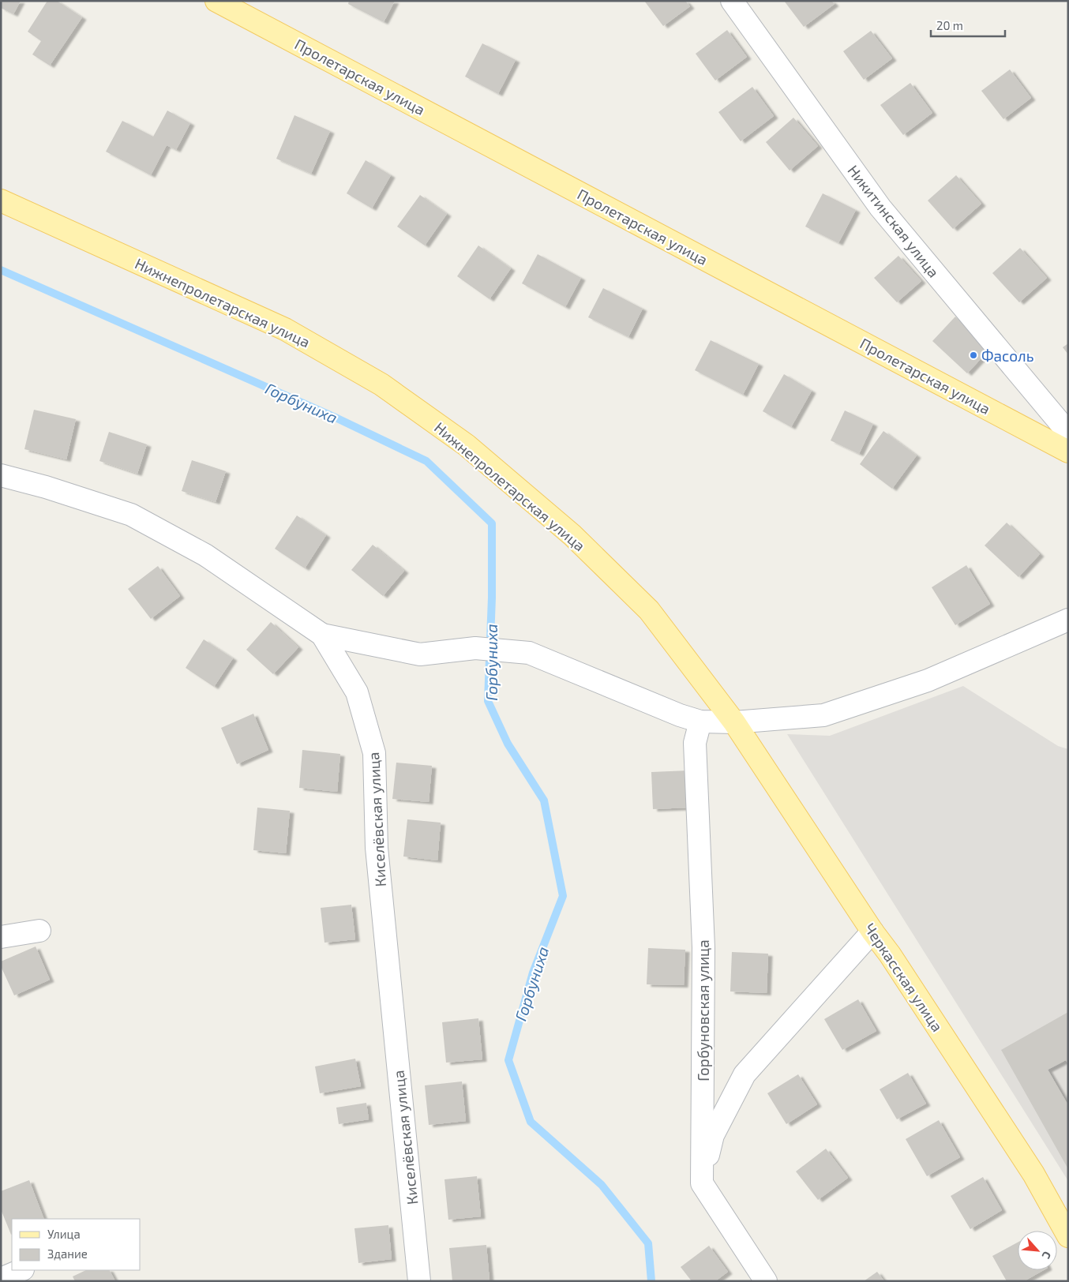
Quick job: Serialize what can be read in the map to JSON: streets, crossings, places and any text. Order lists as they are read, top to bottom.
{
  "streets": {
    "main road": ["Пролетарская улица", "Нижнепролетарская улица", "Черкасская улица"],
    "street": ["Никитинская улица", "Киселёвская улица", "Горбуновская улица"]
  },
  "crossings": [
    ["Нижнепролетарская улица", "Черкасская улица"]
  ],
  "water": ["Горбуниха"],
  "places": ["Фасоль"],
  "legend": ["Улица", "Здание"],
  "scale_bar": "20 m",
  "north": "bottom right"
}
